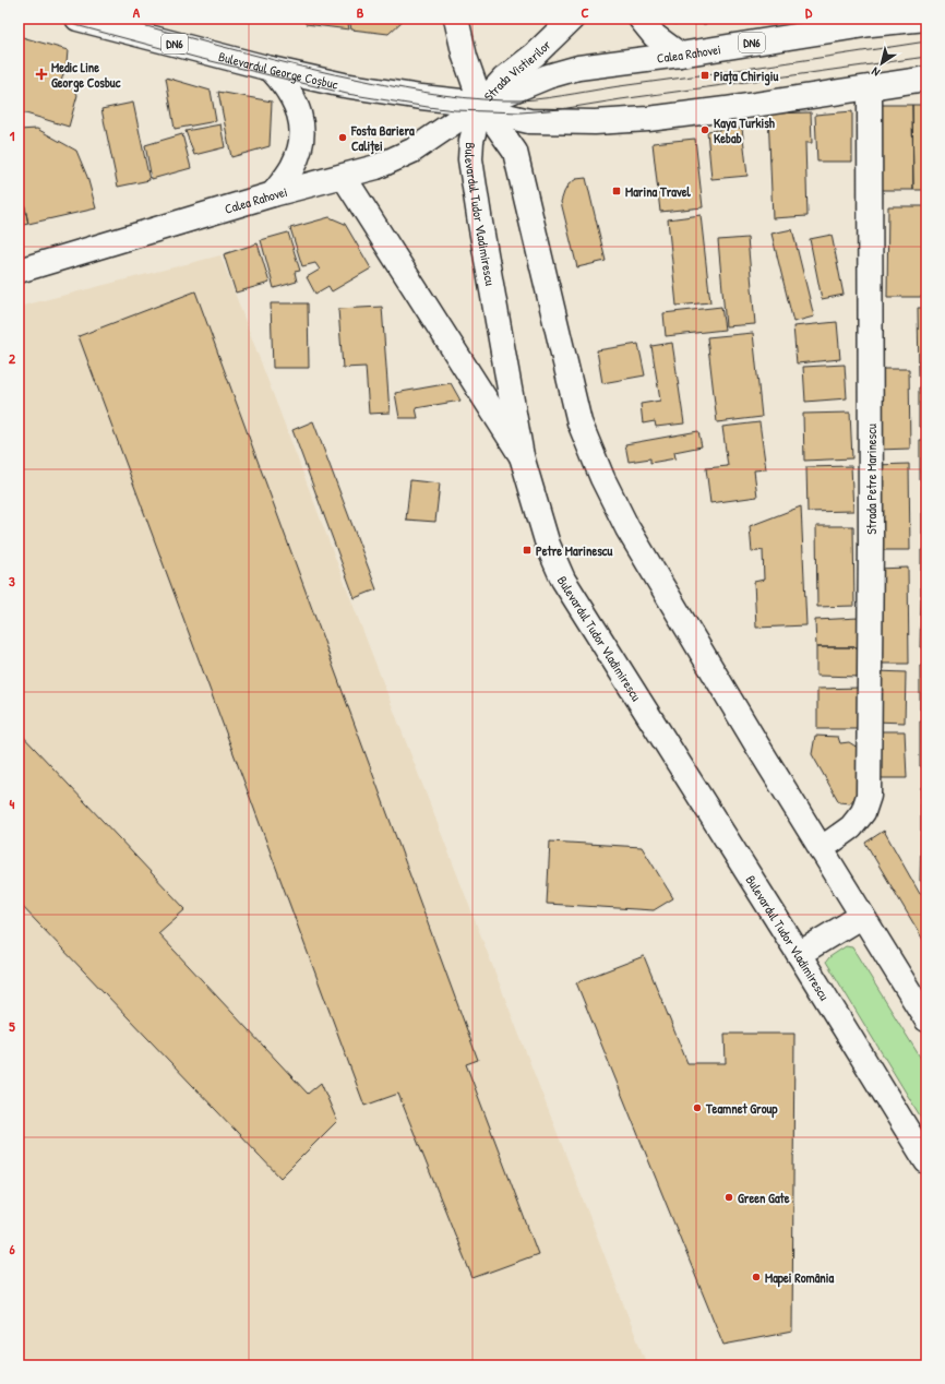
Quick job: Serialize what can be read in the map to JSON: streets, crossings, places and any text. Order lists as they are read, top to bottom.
{
  "streets": {
    "main road": [
      "DN6",
      "Calea Rahovei",
      "Bulevardul George Coșbuc",
      "Strada Vistierilor",
      "Bulevardul Tudor Vladimirescu",
      "Strada Petre Marinescu"
    ]
  },
  "crossings": [
    ["DN6", "Calea Rahovei"],
    ["DN6", "Bulevardul George Coșbuc"],
    ["DN6", "Strada Vistierilor"],
    ["DN6", "Bulevardul Tudor Vladimirescu"],
    ["DN6", "Strada Petre Marinescu"],
    ["Calea Rahovei", "Bulevardul George Coșbuc"],
    ["Calea Rahovei", "Strada Vistierilor"],
    ["Calea Rahovei", "Bulevardul Tudor Vladimirescu"],
    ["Bulevardul George Coșbuc", "Strada Vistierilor"],
    ["Bulevardul George Coșbuc", "Bulevardul Tudor Vladimirescu"],
    ["Strada Vistierilor", "Bulevardul Tudor Vladimirescu"]
  ],
  "places": {
    "health": ["Medic Line George Cosbuc"],
    "transit": ["Piața Chirigiu", "Marina Travel", "Petre Marinescu"],
    "other": [
      "Kaya Turkish Kebab",
      "Fosta Bariera Caliței",
      "Teamnet Group",
      "Green Gate",
      "Mapei România"
    ]
  },
  "north": "bottom left",
  "grid": {
    "columns": [
      "A",
      "B",
      "C",
      "D"
    ],
    "rows": [
      "1",
      "2",
      "3",
      "4",
      "5",
      "6"
    ]
  }
}
